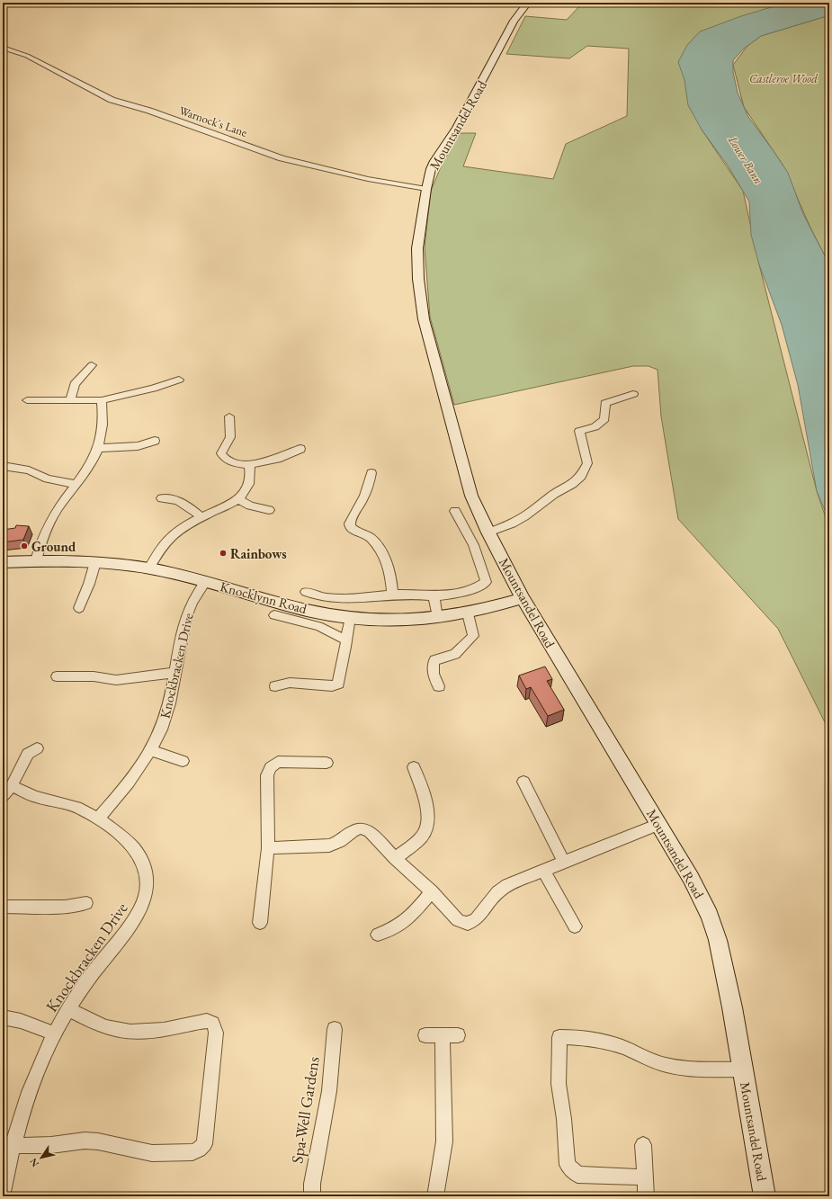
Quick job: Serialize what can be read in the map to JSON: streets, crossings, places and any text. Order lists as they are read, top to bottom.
{
  "streets": {
    "street": [
      "Warnock's Lane",
      "Mountsandel Road",
      "Knocklynn Road",
      "Knockbracken Drive",
      "Spa-Well Gardens"
    ]
  },
  "crossings": [
    ["Warnock's Lane", "Mountsandel Road"],
    ["Mountsandel Road", "Knocklynn Road"],
    ["Knocklynn Road", "Knockbracken Drive"]
  ],
  "water": ["Lower Bann"],
  "parks": ["Castleroe Wood"],
  "places": ["Ground", "Rainbows"],
  "north": "bottom left"
}
